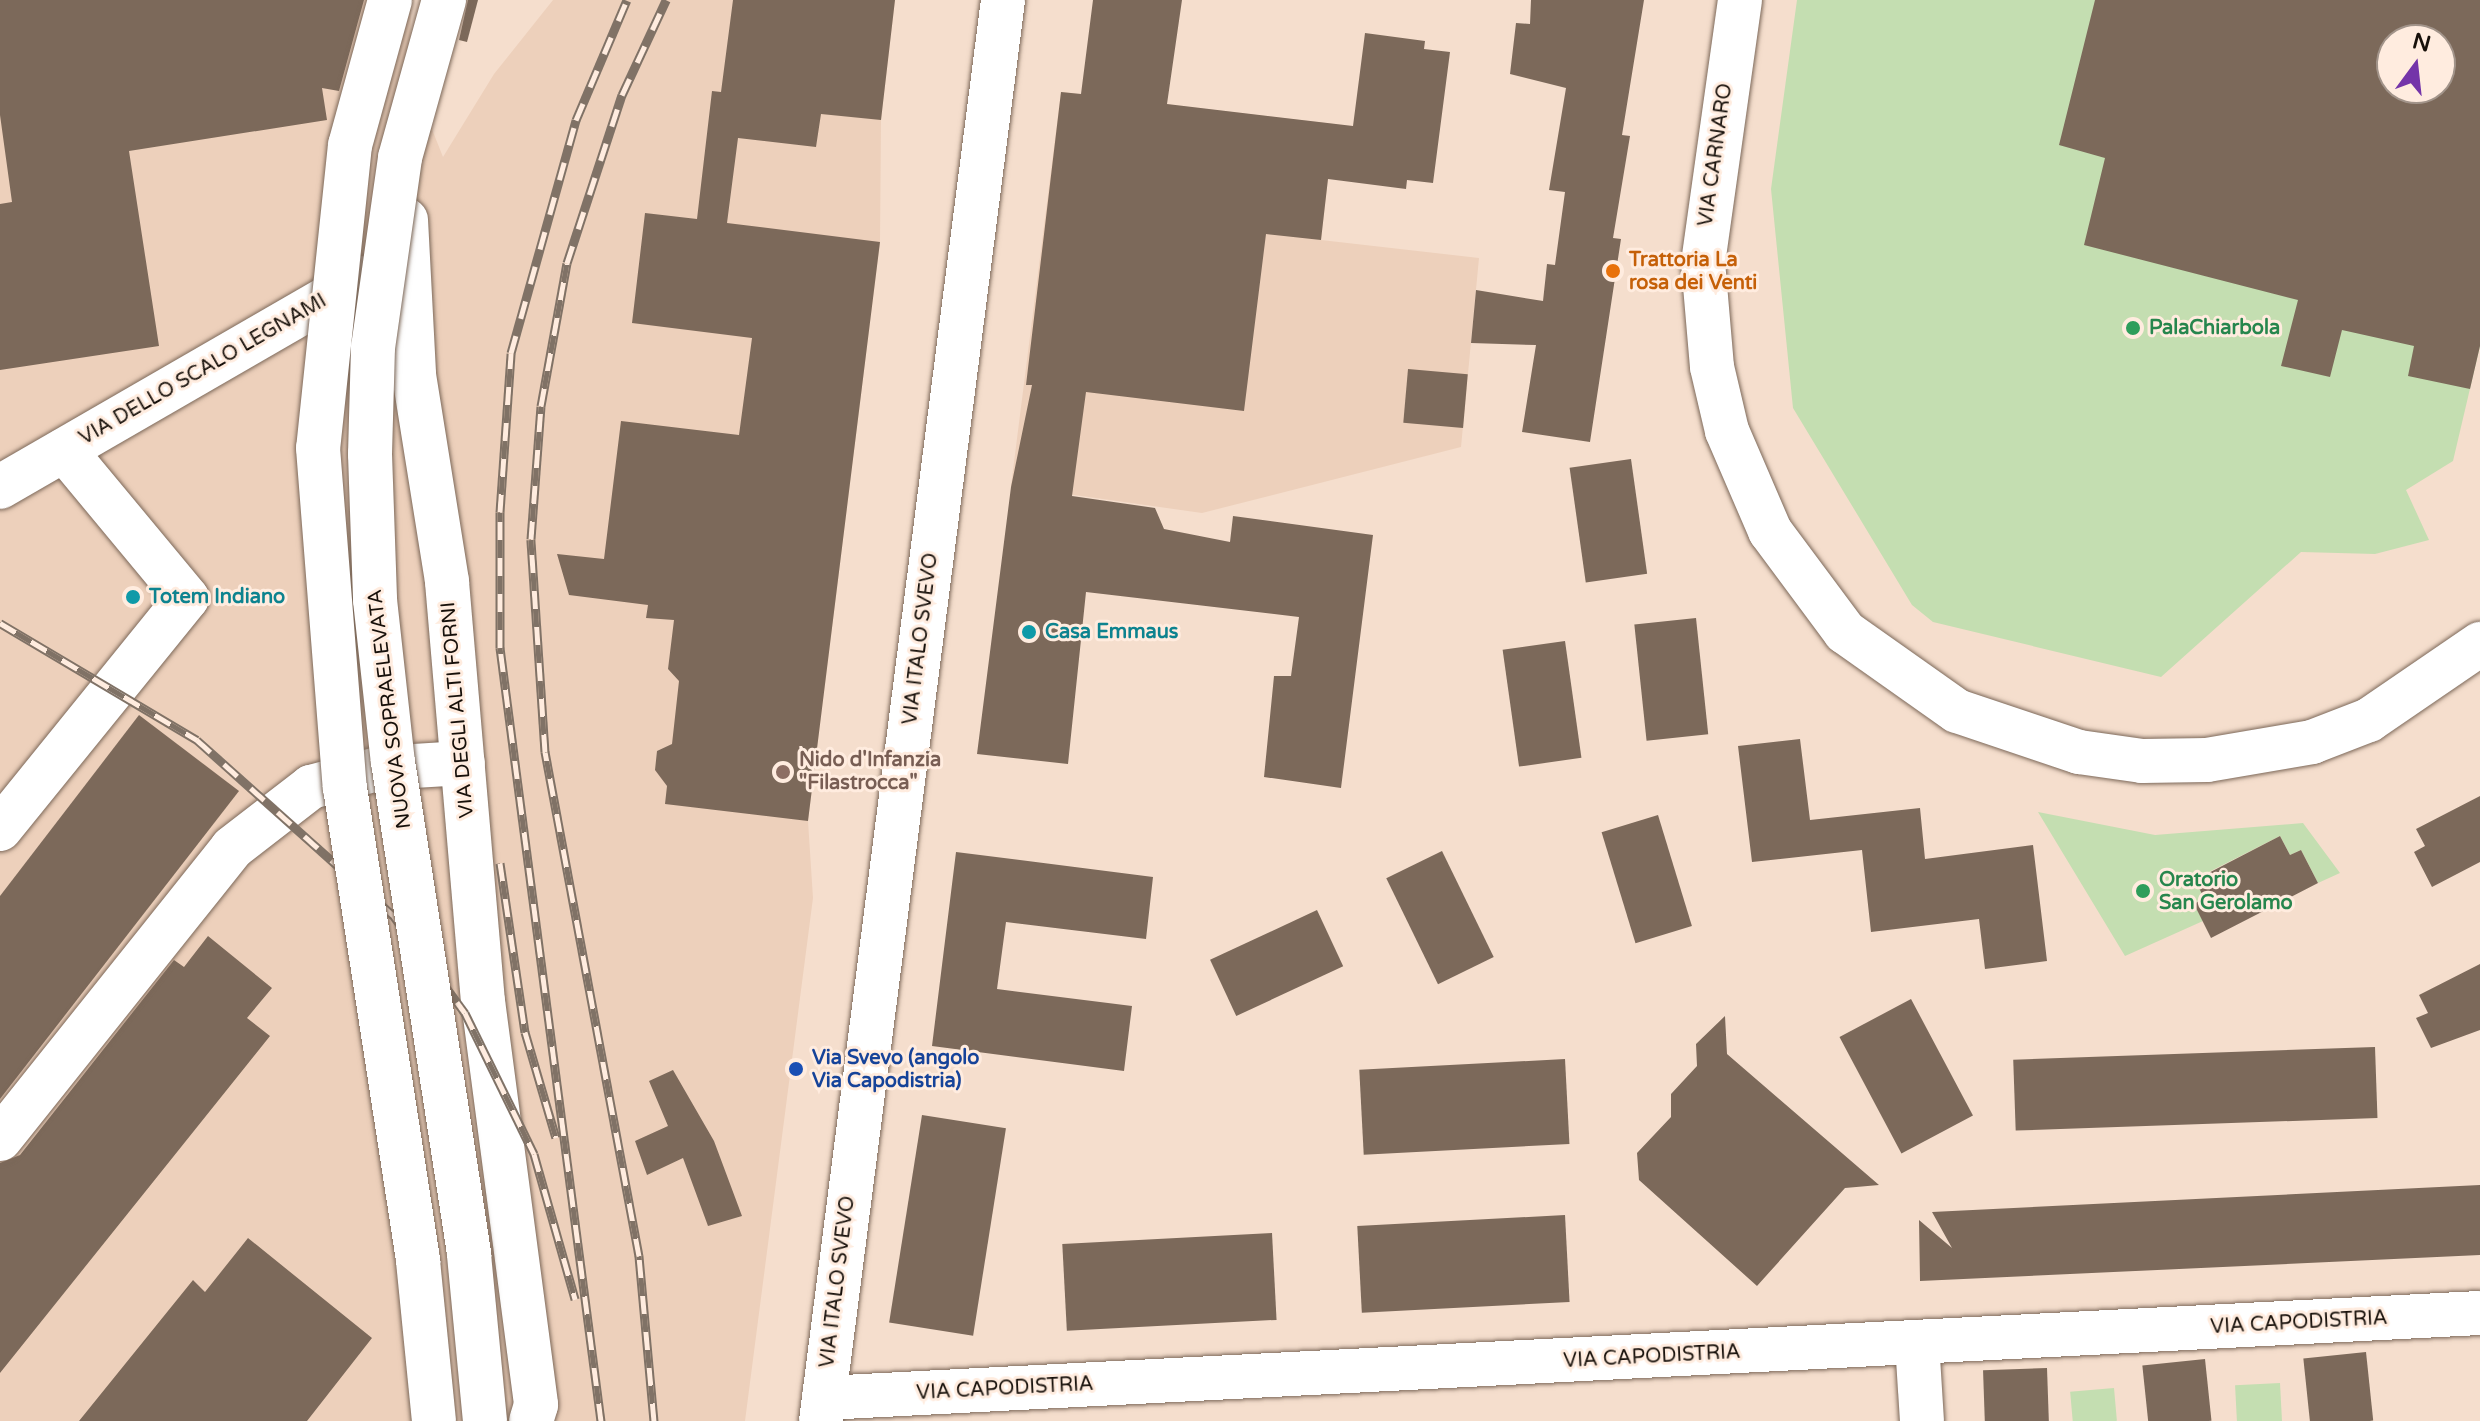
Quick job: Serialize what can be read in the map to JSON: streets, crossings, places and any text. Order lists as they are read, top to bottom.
{
  "streets": {
    "main road": [
      "VIA CARNARO",
      "VIA DELLO SCALO LEGNAMI",
      "VIA ITALO SVEVO",
      "NUOVA SOPRAELEVATA",
      "VIA DEGLI ALTI FORNI",
      "VIA CAPODISTRIA"
    ]
  },
  "crossings": [
    ["VIA DELLO SCALO LEGNAMI", "VIA DEGLI ALTI FORNI"],
    ["VIA ITALO SVEVO", "VIA CAPODISTRIA"],
    ["NUOVA SOPRAELEVATA", "VIA DEGLI ALTI FORNI"]
  ],
  "places": [
    "Trattoria La rosa dei Venti",
    "PalaChiarbola",
    "Totem Indiano",
    "Casa Emmaus",
    "Nido d'Infanzia \"Filastrocca\"",
    "Oratorio San Gerolamo",
    "Via Svevo (angolo Via Capodistria)"
  ],
  "north": "top"
}
